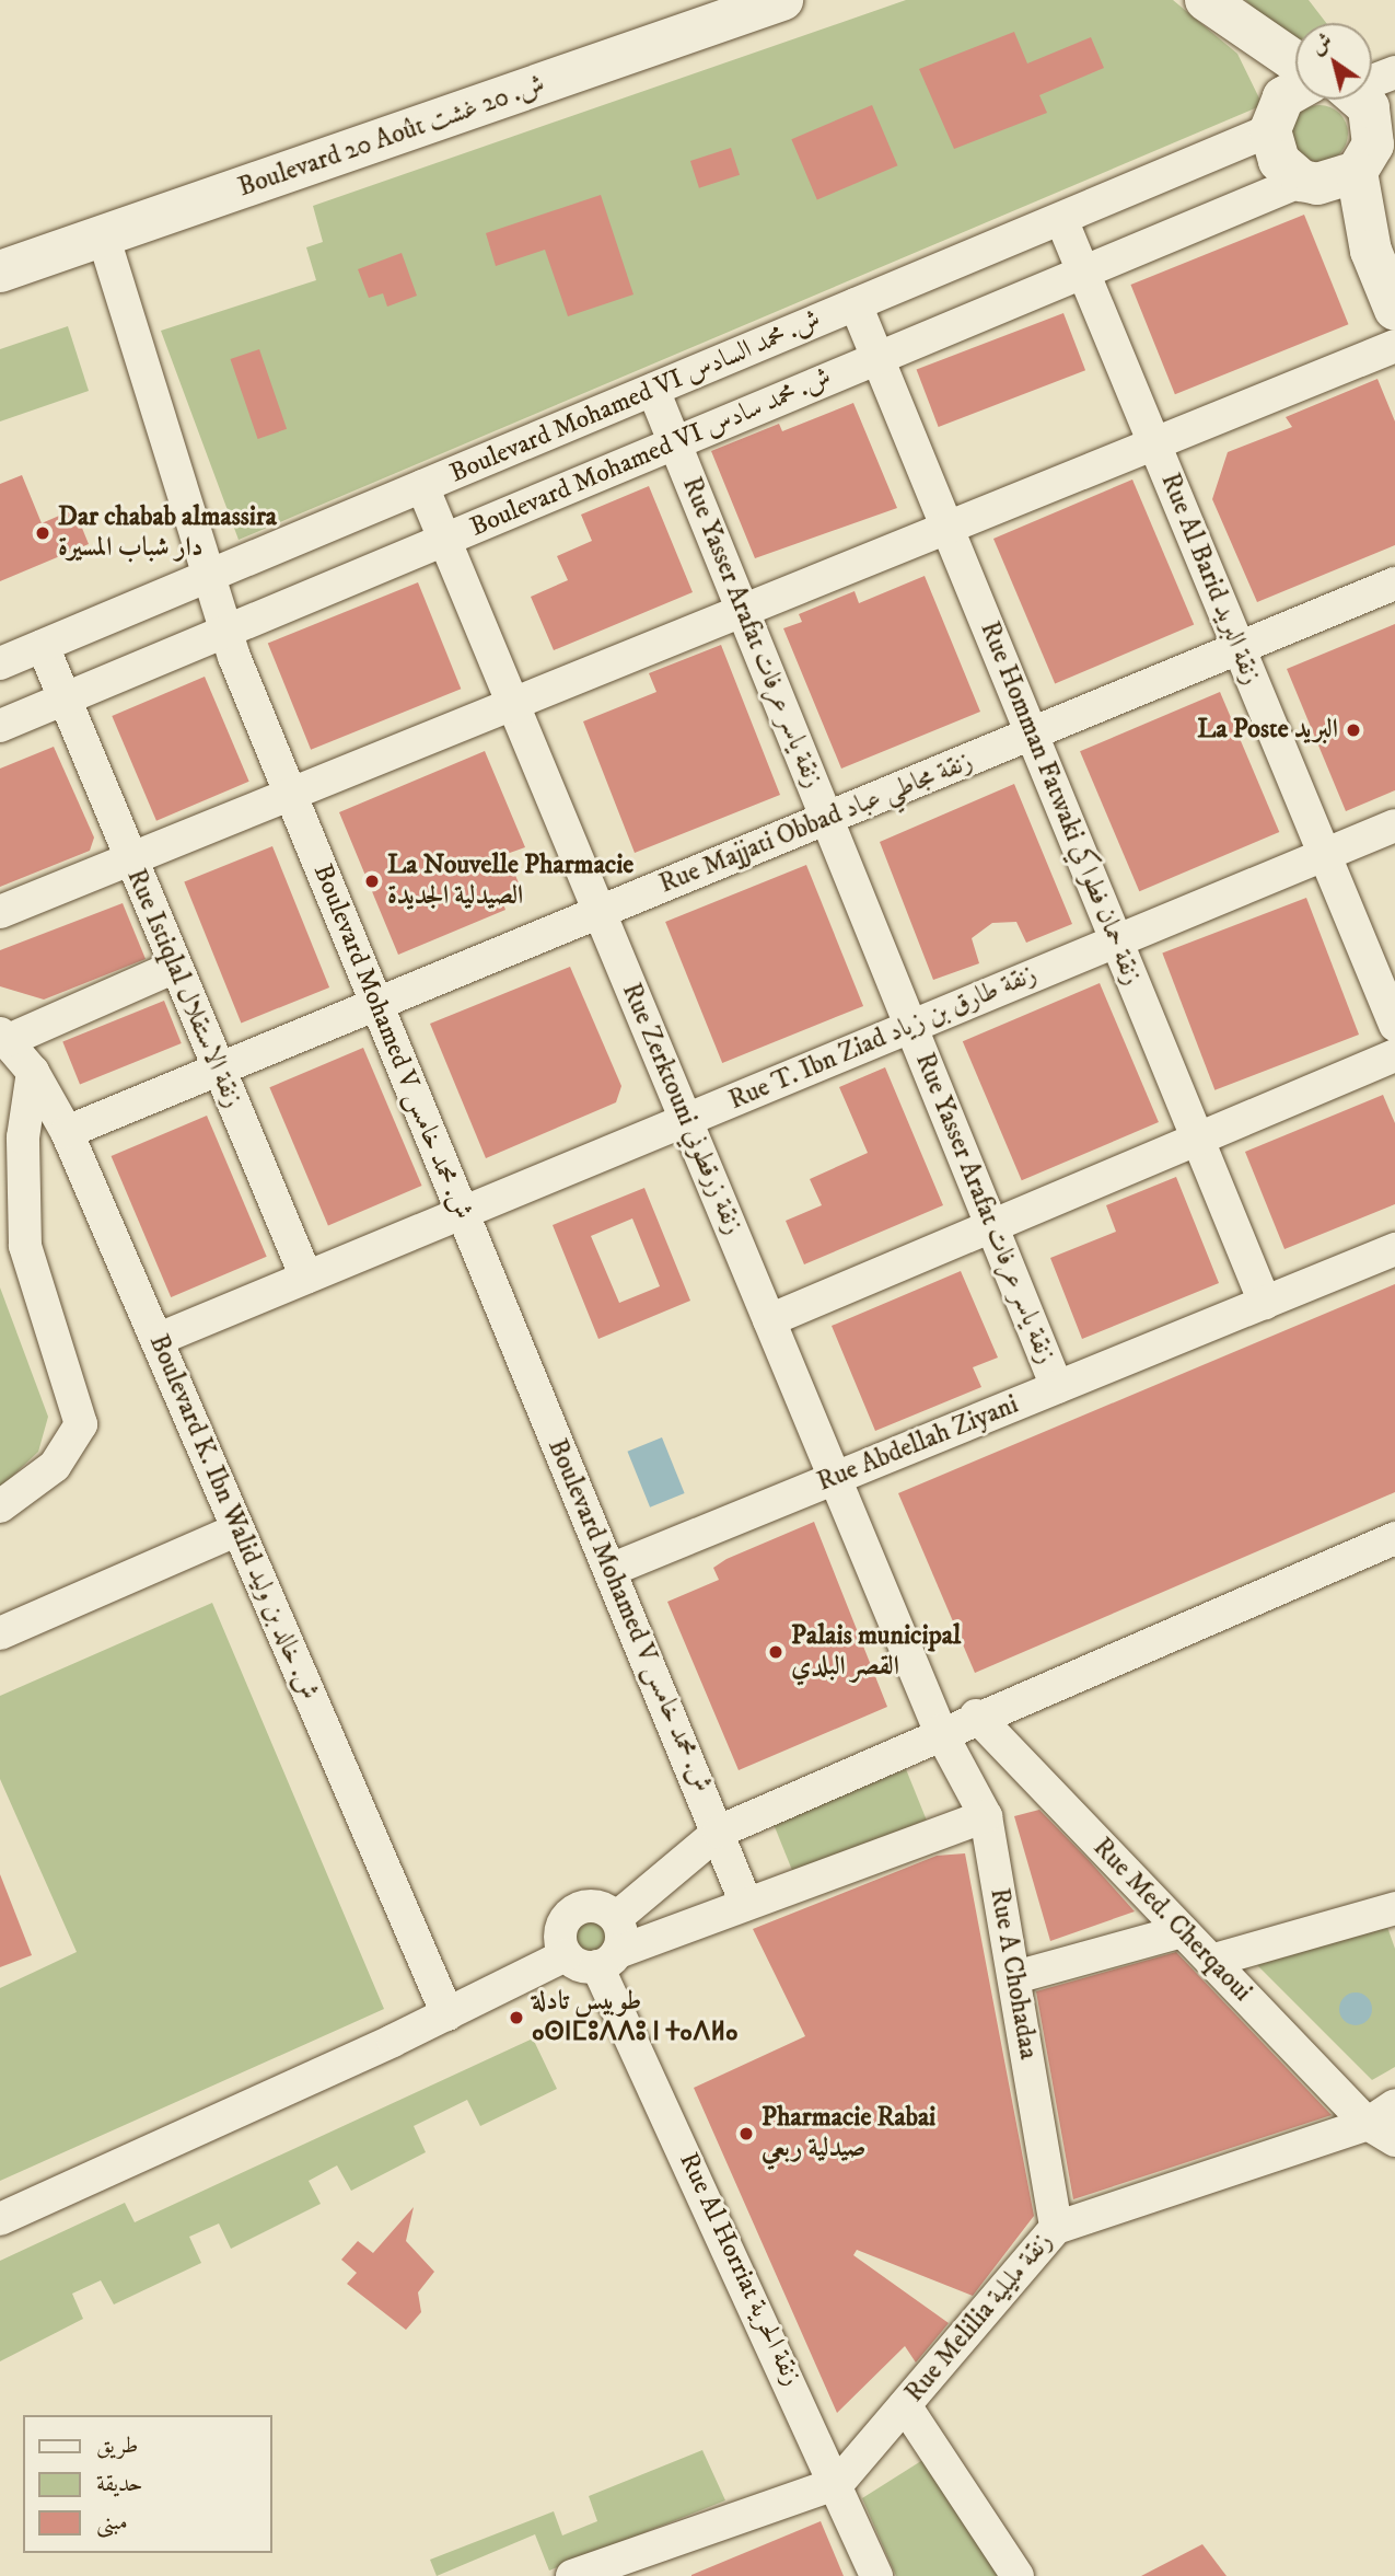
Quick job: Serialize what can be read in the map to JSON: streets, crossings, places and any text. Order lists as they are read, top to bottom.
{
  "streets": {
    "main road": ["Boulevard 20 Août ش. 20 غشت"],
    "street": [
      "Boulevard Mohamed VI ش. محمد السادس",
      "Boulevard Mohamed VI ش. محمد سادس",
      "Rue Al Barid زنقة البريد",
      "Rue Yasser Arafat زنقة ياسر عرفات",
      "Rue Homman Fatwaki زنقة حمان فطواكي",
      "Rue Majjati Obbad زنقة مجاطي عباد",
      "Rue Istiqlal زنقة الاستقلال",
      "Rue T. Ibn Ziad زنقة طارق بن زياد",
      "Boulevard Mohamed V ش. محمد خامس",
      "Rue Zerktouni زنقة زرقطوني",
      "Rue Abdellah Ziyani",
      "Boulevard K. Ibn Walid ش. خالد بن وليد",
      "Rue Med. Cherqaoui",
      "Rue A Chohadaa",
      "Rue Al Horriat زنقة الحرية",
      "Rue Melilia زنقة مليلية"
    ]
  },
  "crossings": [
    ["Boulevard 20 Août ش. 20 غشت", "Boulevard Mohamed V ش. محمد خامس"],
    ["Boulevard Mohamed VI ش. محمد السادس", "Rue Al Barid زنقة البريد"],
    ["Boulevard Mohamed VI ش. محمد السادس", "Rue Yasser Arafat زنقة ياسر عرفات"],
    ["Boulevard Mohamed VI ش. محمد السادس", "Rue Homman Fatwaki زنقة حمان فطواكي"],
    ["Boulevard Mohamed VI ش. محمد السادس", "Rue Istiqlal زنقة الاستقلال"],
    ["Boulevard Mohamed VI ش. محمد السادس", "Boulevard Mohamed V ش. محمد خامس"],
    ["Boulevard Mohamed VI ش. محمد السادس", "Rue Zerktouni زنقة زرقطوني"],
    ["Boulevard Mohamed VI ش. محمد سادس", "Rue Al Barid زنقة البريد"],
    ["Boulevard Mohamed VI ش. محمد سادس", "Rue Yasser Arafat زنقة ياسر عرفات"],
    ["Boulevard Mohamed VI ش. محمد سادس", "Rue Homman Fatwaki زنقة حمان فطواكي"],
    ["Boulevard Mohamed VI ش. محمد سادس", "Rue Istiqlal زنقة الاستقلال"],
    ["Boulevard Mohamed VI ش. محمد سادس", "Boulevard Mohamed V ش. محمد خامس"],
    ["Boulevard Mohamed VI ش. محمد سادس", "Rue Zerktouni زنقة زرقطوني"],
    ["Rue Al Barid زنقة البريد", "Rue Majjati Obbad زنقة مجاطي عباد"],
    ["Rue Al Barid زنقة البريد", "Rue T. Ibn Ziad زنقة طارق بن زياد"],
    ["Rue Yasser Arafat زنقة ياسر عرفات", "Rue Majjati Obbad زنقة مجاطي عباد"],
    ["Rue Yasser Arafat زنقة ياسر عرفات", "Rue T. Ibn Ziad زنقة طارق بن زياد"],
    ["Rue Yasser Arafat زنقة ياسر عرفات", "Rue Abdellah Ziyani"],
    ["Rue Homman Fatwaki زنقة حمان فطواكي", "Rue Majjati Obbad زنقة مجاطي عباد"],
    ["Rue Homman Fatwaki زنقة حمان فطواكي", "Rue T. Ibn Ziad زنقة طارق بن زياد"],
    ["Rue Homman Fatwaki زنقة حمان فطواكي", "Rue Abdellah Ziyani"],
    ["Rue Majjati Obbad زنقة مجاطي عباد", "Rue Istiqlal زنقة الاستقلال"],
    ["Rue Majjati Obbad زنقة مجاطي عباد", "Boulevard Mohamed V ش. محمد خامس"],
    ["Rue Majjati Obbad زنقة مجاطي عباد", "Rue Zerktouni زنقة زرقطوني"],
    ["Rue Majjati Obbad زنقة مجاطي عباد", "Boulevard K. Ibn Walid ش. خالد بن وليد"],
    ["Rue Istiqlal زنقة الاستقلال", "Rue T. Ibn Ziad زنقة طارق بن زياد"],
    ["Rue T. Ibn Ziad زنقة طارق بن زياد", "Boulevard Mohamed V ش. محمد خامس"],
    ["Rue T. Ibn Ziad زنقة طارق بن زياد", "Rue Zerktouni زنقة زرقطوني"],
    ["Rue T. Ibn Ziad زنقة طارق بن زياد", "Boulevard K. Ibn Walid ش. خالد بن وليد"],
    ["Boulevard Mohamed V ش. محمد خامس", "Rue Abdellah Ziyani"],
    ["Rue Zerktouni زنقة زرقطوني", "Rue Abdellah Ziyani"],
    ["Rue Zerktouni زنقة زرقطوني", "Rue A Chohadaa"],
    ["Rue Med. Cherqaoui", "Rue Melilia زنقة مليلية"],
    ["Rue A Chohadaa", "Rue Melilia زنقة مليلية"],
    ["Rue Al Horriat زنقة الحرية", "Rue Melilia زنقة مليلية"]
  ],
  "places": [
    "Dar chabab almassira دار شباب المسيرة",
    "La Poste البريد",
    "La Nouvelle Pharmacie الصيدلية الجديدة",
    "Palais municipal القصر البلدي",
    "طوبيس تادلة ⴰⵙⵏⵎⵓⴷⴷⵓ ⵏ ⵜⴰⴷⵍⴰ",
    "Pharmacie Rabai صيدلية ربعي"
  ],
  "legend": ["طريق", "حديقة", "مبنى"],
  "north": "top left"
}
